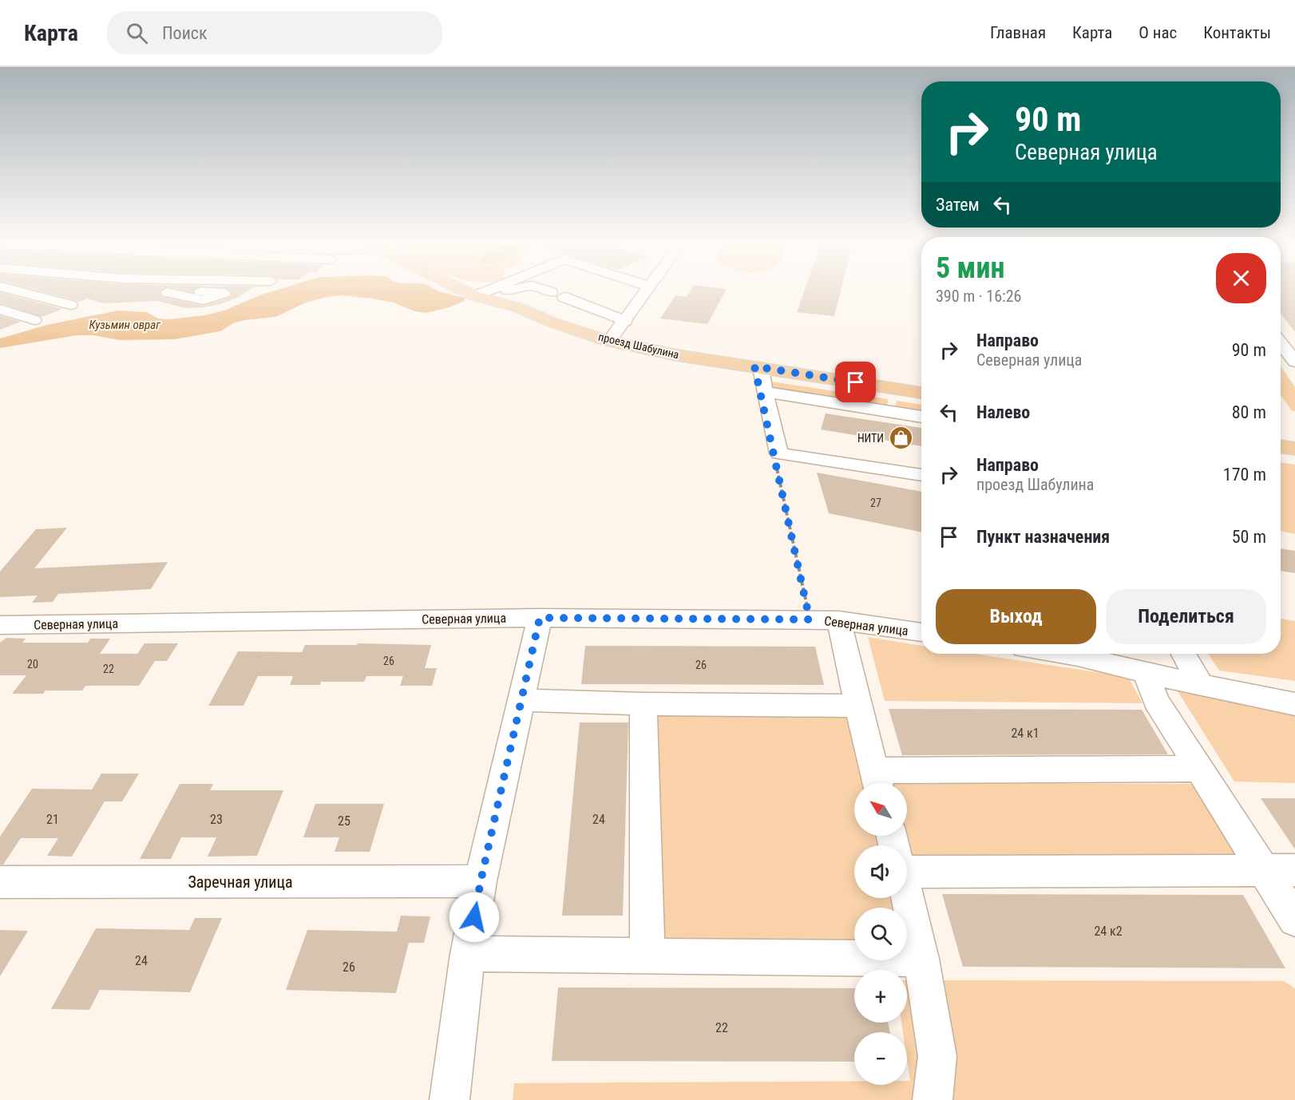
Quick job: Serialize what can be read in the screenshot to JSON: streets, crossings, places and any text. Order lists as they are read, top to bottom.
{
  "streets": {
    "main road": ["проезд Шабулина"],
    "street": ["Северная улица", "Заречная улица"]
  },
  "water": ["Кузьмин овраг"],
  "places": {
    "shop": ["НИТИ"]
  },
  "house_numbers": [
    "27",
    "26",
    "20",
    "26",
    "22",
    "24 к1",
    "21",
    "23",
    "24",
    "25",
    "24 к2",
    "24",
    "26",
    "22"
  ],
  "north": "top left",
  "page": {
    "header": "Карта",
    "search": "Поиск",
    "nav": [
      "Главная",
      "Карта",
      "О нас",
      "Контакты"
    ],
    "turn": ["90 m", "Северная улица"],
    "then": "Затем",
    "heading": ["5 мин", "390 m · 16:26"],
    "list": [
      {
        "name": "Направо",
        "note": "Северная улица",
        "value": "90 m"
      },
      {
        "name": "Налево",
        "value": "80 m"
      },
      {
        "name": "Направо",
        "note": "проезд Шабулина",
        "value": "170 m"
      },
      {
        "name": "Пункт назначения",
        "value": "50 m"
      }
    ],
    "buttons": ["Выход", "Поделиться"],
    "map_buttons": ["+", "−"]
  }
}
